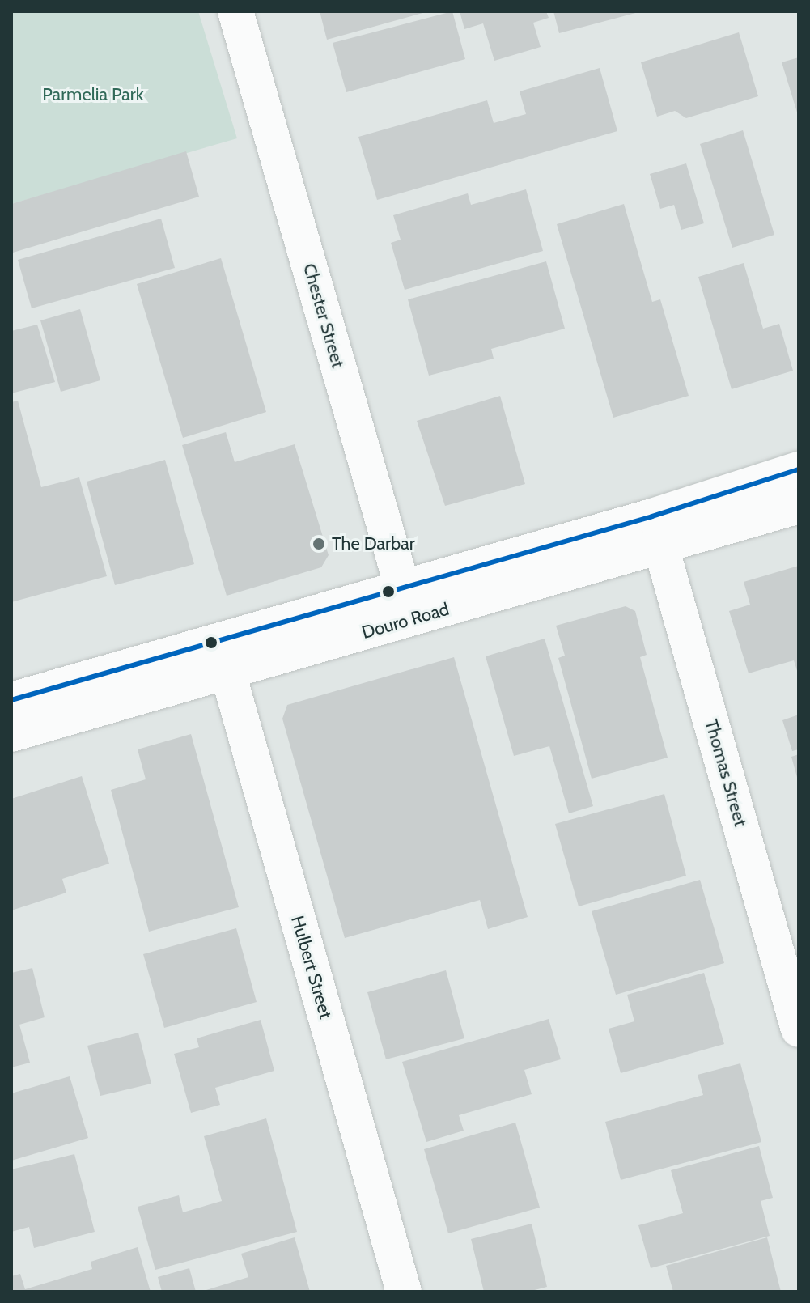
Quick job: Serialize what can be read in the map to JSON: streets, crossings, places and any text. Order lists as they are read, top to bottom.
{
  "streets": {
    "street": [
      "Chester Street",
      "Douro Road",
      "Thomas Street",
      "Hulbert Street"
    ]
  },
  "crossings": [
    ["Chester Street", "Douro Road"],
    ["Douro Road", "Thomas Street"],
    ["Douro Road", "Hulbert Street"]
  ],
  "parks": ["Parmelia Park"],
  "places": ["The Darbar"]
}
